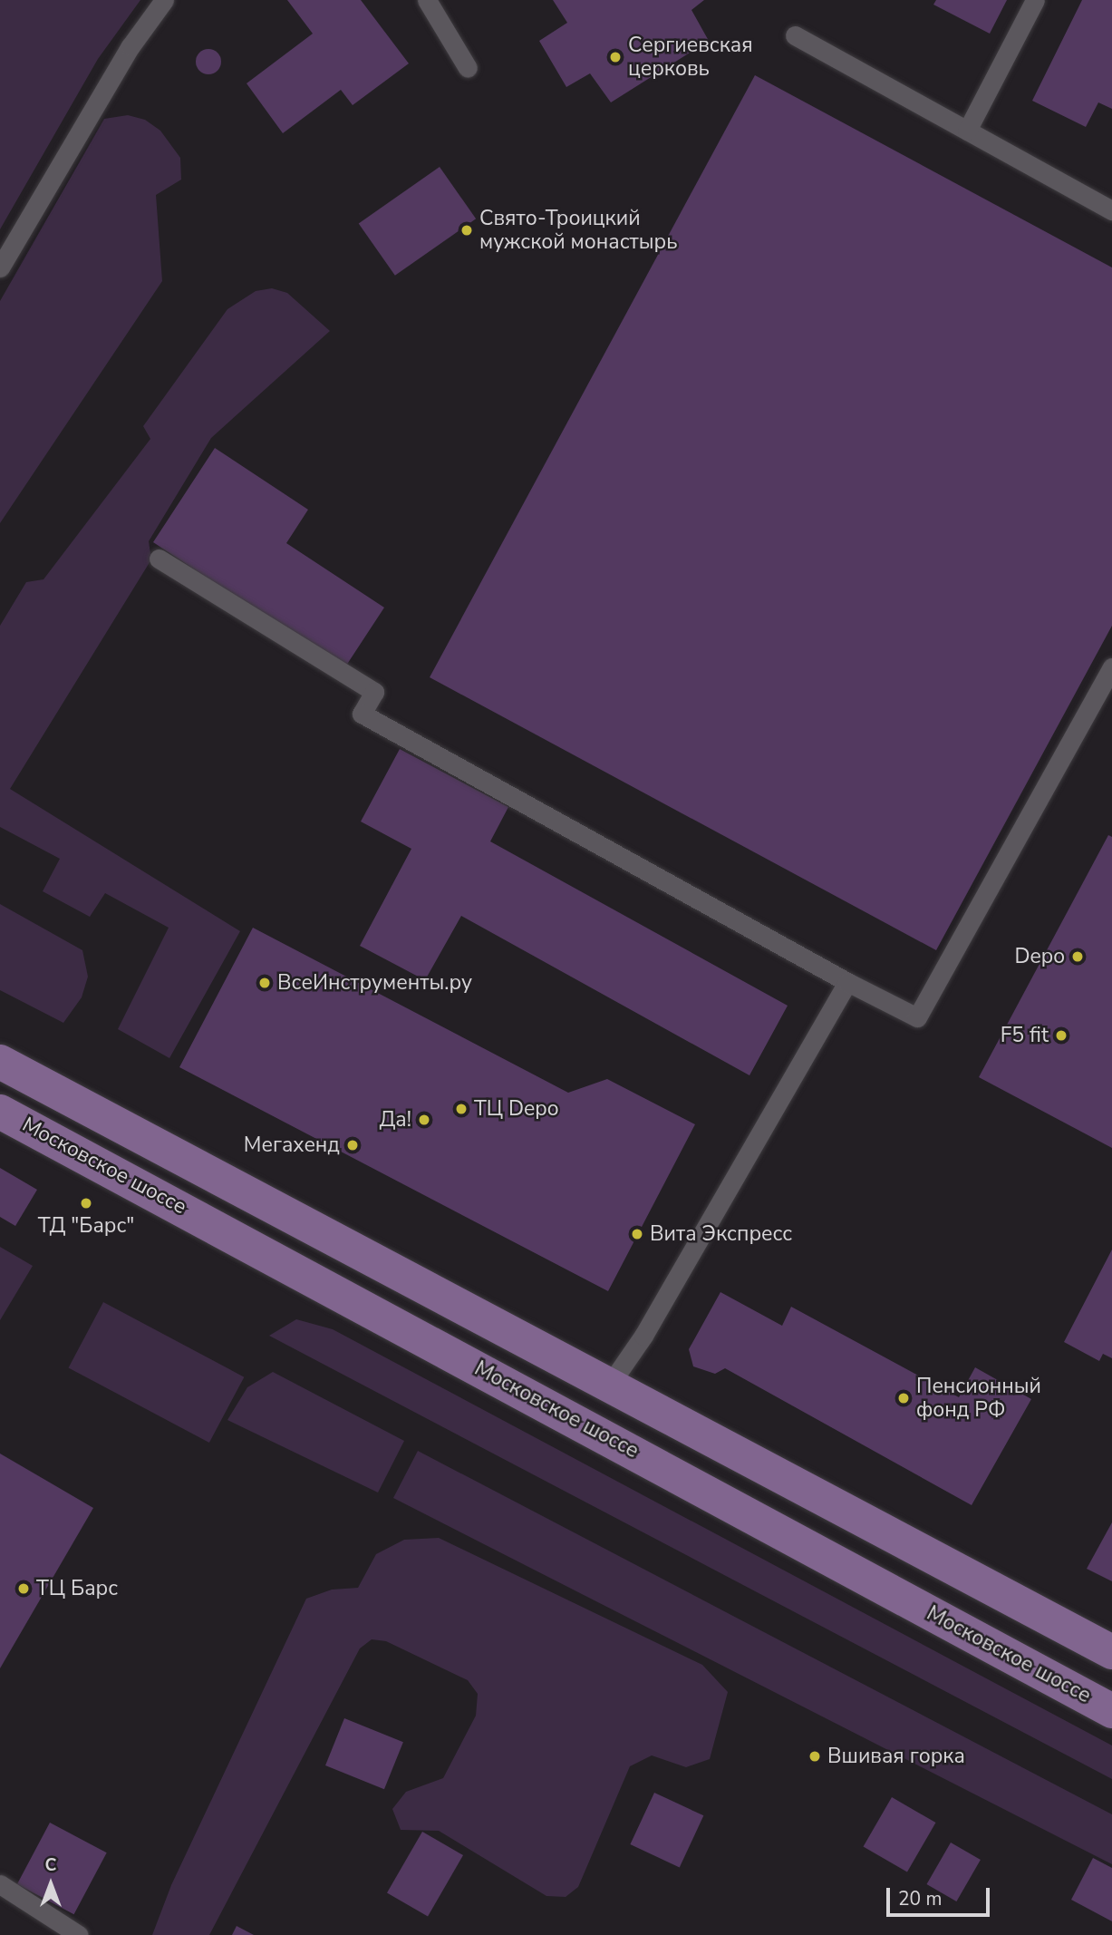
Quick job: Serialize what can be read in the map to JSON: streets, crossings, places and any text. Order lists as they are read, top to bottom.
{
  "streets": {
    "main road": ["Московское шоссе"]
  },
  "places": [
    "Сергиевская церковь",
    "Свято-Троицкий мужской монастырь",
    "Depo",
    "ВсеИнструменты.ру",
    "F5 fit",
    "ТЦ Depo",
    "Да!",
    "Мегахенд",
    "ТД \"Барс\"",
    "Вита Экспресс",
    "Пенсионный фонд РФ",
    "ТЦ Барс",
    "Вшивая горка"
  ],
  "scale_bar": "20 m",
  "north": "top"
}
